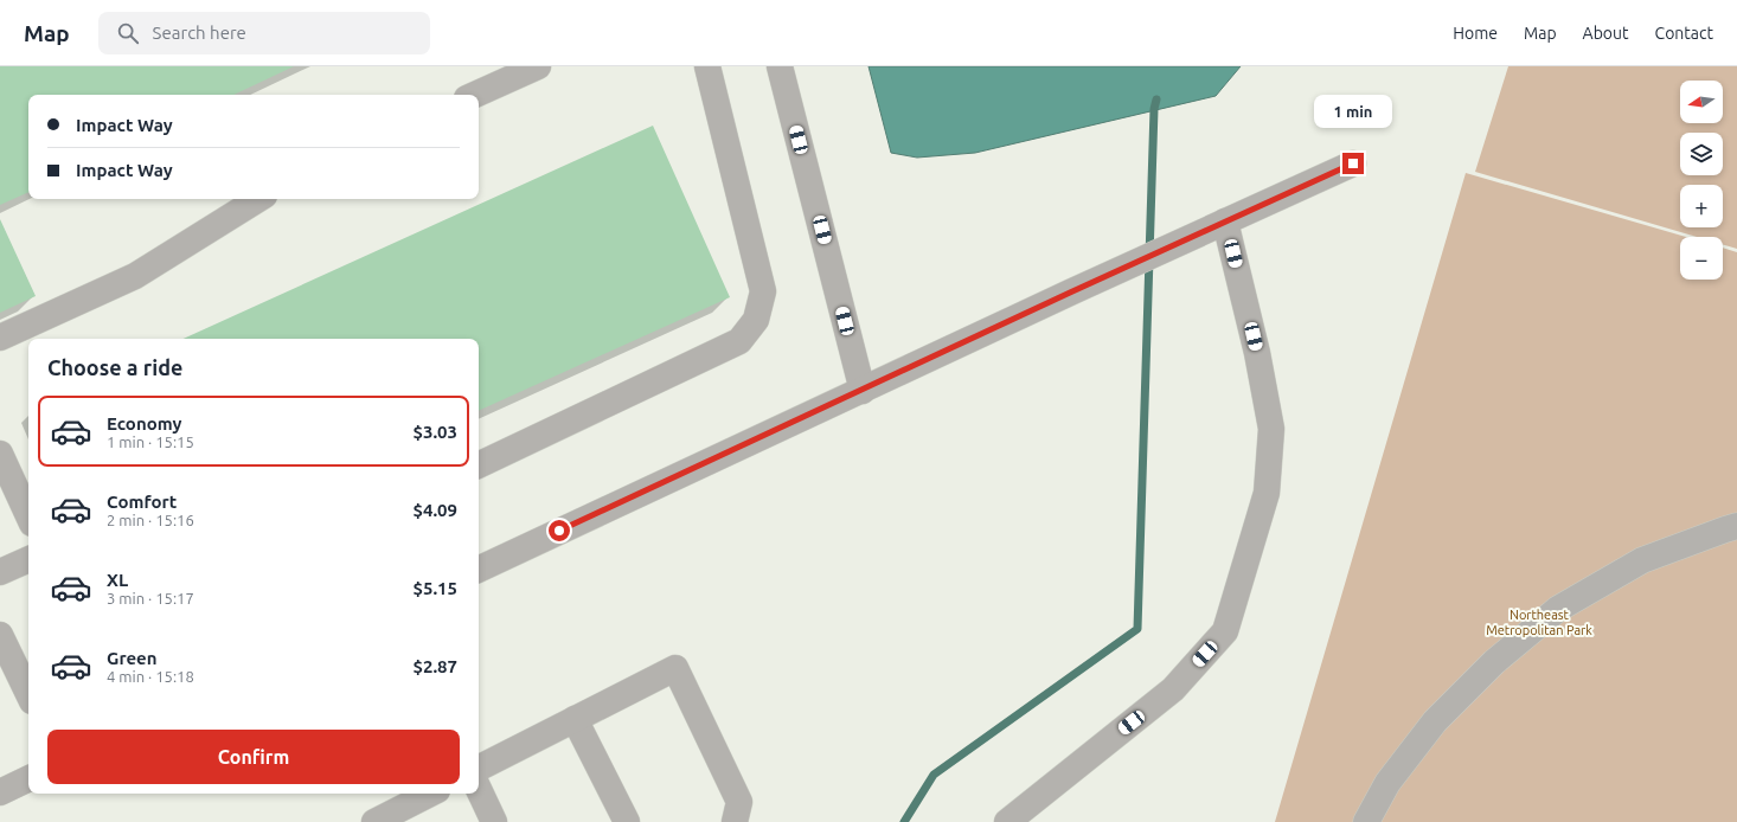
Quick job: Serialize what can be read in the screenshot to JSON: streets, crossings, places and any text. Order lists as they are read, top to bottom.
{
  "parks": ["Northeast Metropolitan Park"],
  "north": "left",
  "page": {
    "header": "Map",
    "search": "Search here",
    "nav": [
      "Home",
      "Map",
      "About",
      "Contact"
    ],
    "map_buttons": ["+", "−"],
    "bubble": "1 min",
    "banner": ["Impact Way", "Impact Way"],
    "heading": "Choose a ride",
    "list": [
      {
        "name": "Economy",
        "note": "1 min · 15:15",
        "value": "$3.03"
      },
      {
        "name": "Comfort",
        "note": "2 min · 15:16",
        "value": "$4.09"
      },
      {
        "name": "XL",
        "note": "3 min · 15:17",
        "value": "$5.15"
      },
      {
        "name": "Green",
        "note": "4 min · 15:18",
        "value": "$2.87"
      }
    ],
    "buttons": "Confirm"
  }
}
